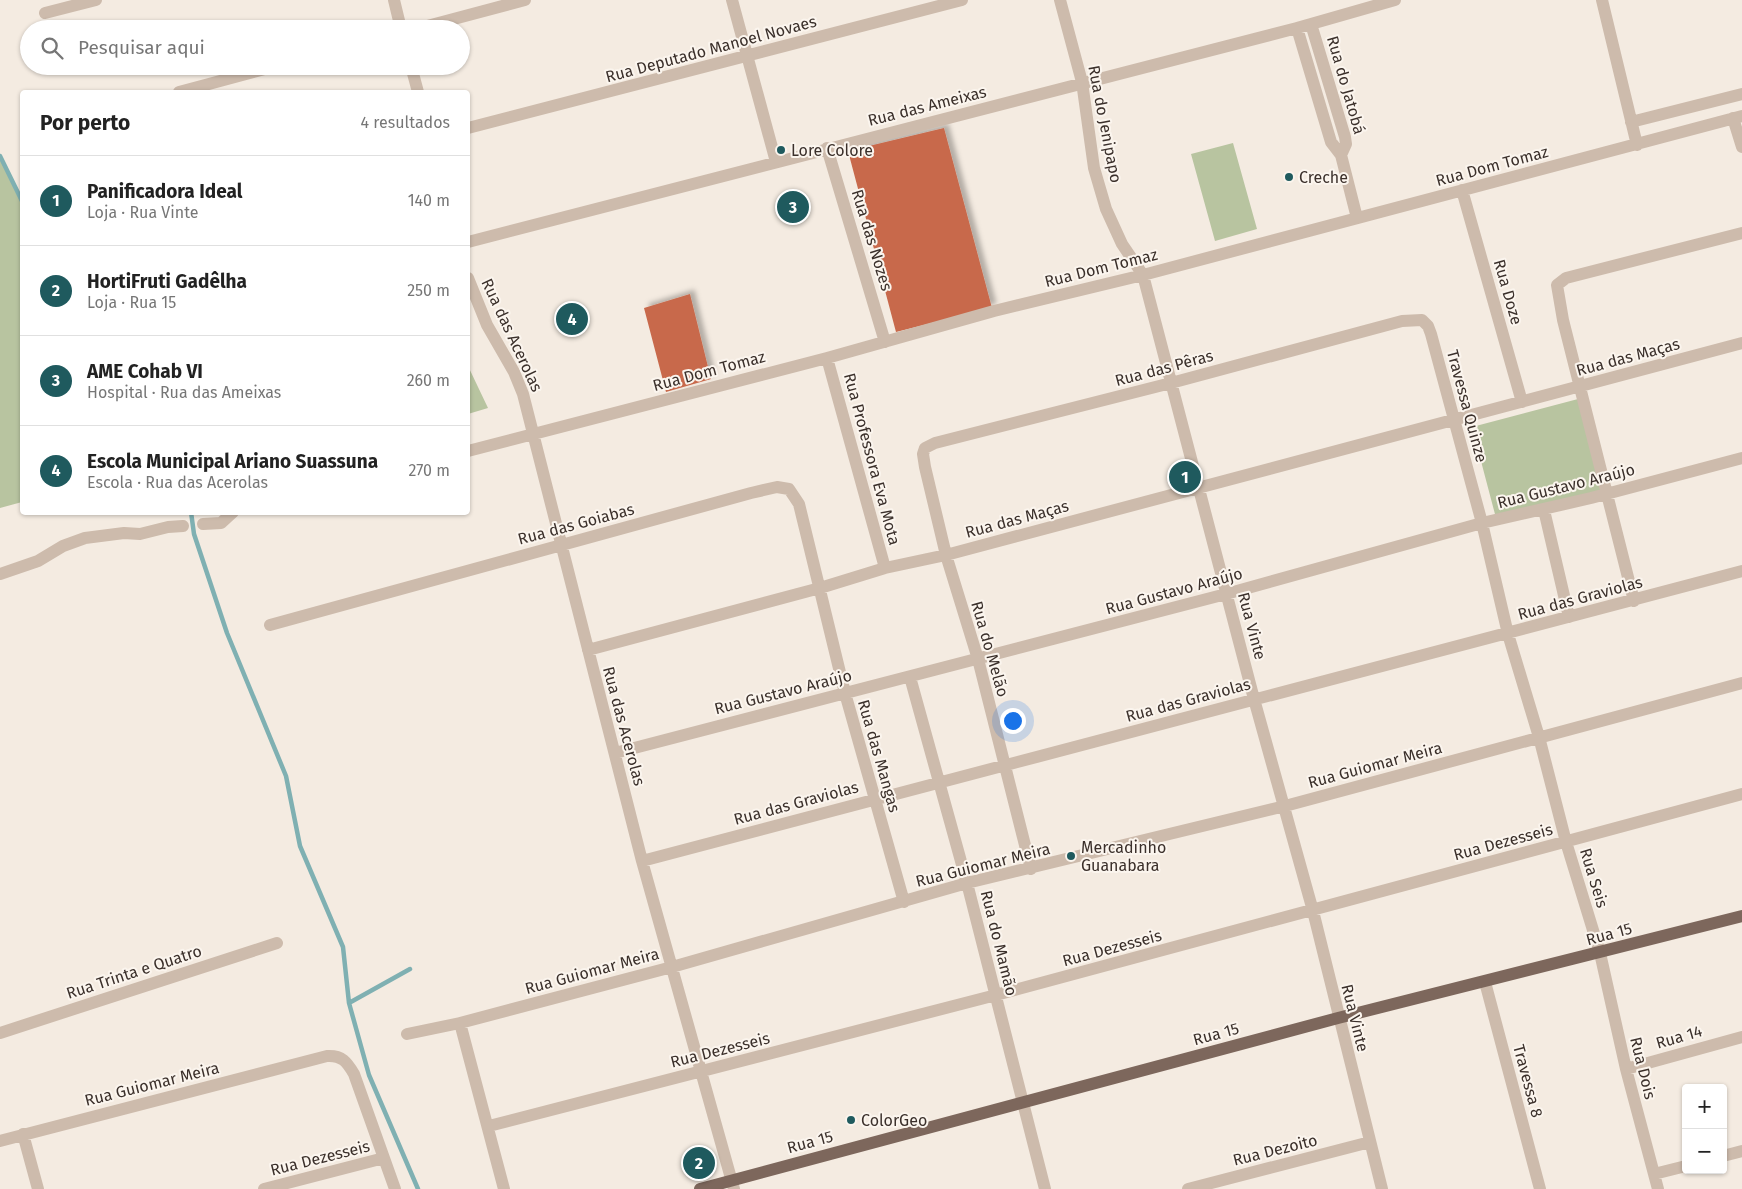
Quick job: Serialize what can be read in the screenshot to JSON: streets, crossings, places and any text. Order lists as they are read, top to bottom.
{
  "streets": {
    "main road": ["Rua 15"],
    "street": [
      "Rua Deputado Manoel Novaes",
      "Rua do Jatobá",
      "Rua das Ameixas",
      "Rua do Jenipapo",
      "Rua Dom Tomaz",
      "Rua das Nozes",
      "Rua Doze",
      "Rua das Acerolas",
      "Rua das Maças",
      "Rua das Pêras",
      "Travessa Quinze",
      "Rua Professora Eva Mota",
      "Rua Gustavo Araújo",
      "Rua das Goiabas",
      "Rua das Graviolas",
      "Rua Vinte",
      "Rua do Melão",
      "Rua das Mangas",
      "Rua Guiomar Meira",
      "Rua Dezesseis",
      "Rua Seis",
      "Rua do Mamão",
      "Rua Trinta e Quatro",
      "Rua 14",
      "Rua Dois",
      "Travessa 8",
      "Rua Dezoito"
    ]
  },
  "crossings": [
    ["Rua do Jatobá", "Rua das Ameixas"],
    ["Rua do Jatobá", "Rua Dom Tomaz"],
    ["Rua das Ameixas", "Rua do Jenipapo"],
    ["Rua das Ameixas", "Rua das Nozes"],
    ["Rua do Jenipapo", "Rua Dom Tomaz"],
    ["Rua do Jenipapo", "Rua Vinte"],
    ["Rua Dom Tomaz", "Rua das Nozes"],
    ["Rua Dom Tomaz", "Rua Doze"],
    ["Rua Dom Tomaz", "Rua das Acerolas"],
    ["Rua Dom Tomaz", "Rua Professora Eva Mota"],
    ["Rua Dom Tomaz", "Rua Vinte"],
    ["Rua Doze", "Rua das Maças"],
    ["Rua das Acerolas", "Rua das Maças"],
    ["Rua das Acerolas", "Rua Gustavo Araújo"],
    ["Rua das Acerolas", "Rua das Goiabas"],
    ["Rua das Acerolas", "Rua das Graviolas"],
    ["Rua das Acerolas", "Rua Guiomar Meira"],
    ["Rua das Acerolas", "Rua Dezesseis"],
    ["Rua das Acerolas", "Rua 15"],
    ["Rua das Maças", "Travessa Quinze"],
    ["Rua das Maças", "Rua Professora Eva Mota"],
    ["Rua das Maças", "Rua das Goiabas"],
    ["Rua das Maças", "Rua Vinte"],
    ["Rua das Maças", "Rua do Melão"],
    ["Rua das Maças", "Rua das Mangas"],
    ["Rua das Pêras", "Travessa Quinze"],
    ["Rua das Pêras", "Rua Vinte"],
    ["Rua das Pêras", "Rua do Melão"],
    ["Travessa Quinze", "Rua Gustavo Araújo"],
    ["Travessa Quinze", "Rua das Graviolas"],
    ["Rua Gustavo Araújo", "Rua Vinte"],
    ["Rua Gustavo Araújo", "Rua do Melão"],
    ["Rua Gustavo Araújo", "Rua das Mangas"],
    ["Rua Gustavo Araújo", "Rua do Mamão"],
    ["Rua das Goiabas", "Rua das Mangas"],
    ["Rua das Graviolas", "Rua Vinte"],
    ["Rua das Graviolas", "Rua do Melão"],
    ["Rua das Graviolas", "Rua das Mangas"],
    ["Rua das Graviolas", "Rua do Mamão"],
    ["Rua Vinte", "Rua Guiomar Meira"],
    ["Rua Vinte", "Rua Dezesseis"],
    ["Rua Vinte", "Rua 15"],
    ["Rua Vinte", "Rua Dezoito"],
    ["Rua do Melão", "Rua Guiomar Meira"],
    ["Rua das Mangas", "Rua Guiomar Meira"],
    ["Rua Guiomar Meira", "Rua Dezesseis"],
    ["Rua Guiomar Meira", "Rua Seis"],
    ["Rua Guiomar Meira", "Rua do Mamão"],
    ["Rua Dezesseis", "Rua Seis"],
    ["Rua Dezesseis", "Rua do Mamão"],
    ["Rua Seis", "Rua 15"],
    ["Rua Seis", "Rua Dois"],
    ["Rua 15", "Rua do Mamão"],
    ["Rua 15", "Rua Dois"],
    ["Rua 15", "Travessa 8"],
    ["Rua 14", "Rua Dois"]
  ],
  "places": [
    "Lore Colore",
    "Creche",
    "Mercadinho Guanabara",
    "ColorGeo"
  ],
  "page": {
    "search": "Pesquisar aqui",
    "heading": ["Por perto", "4 resultados"],
    "list": [
      {
        "mark": "1",
        "name": "Panificadora Ideal",
        "note": "Loja · Rua Vinte",
        "value": "140 m"
      },
      {
        "mark": "2",
        "name": "HortiFruti Gadêlha",
        "note": "Loja · Rua 15",
        "value": "250 m"
      },
      {
        "mark": "3",
        "name": "AME Cohab VI",
        "note": "Hospital · Rua das Ameixas",
        "value": "260 m"
      },
      {
        "mark": "4",
        "name": "Escola Municipal Ariano Suassuna",
        "note": "Escola · Rua das Acerolas",
        "value": "270 m"
      }
    ],
    "pins": [
      "3",
      "4",
      "1",
      "2"
    ],
    "map_buttons": ["+", "−"]
  }
}
